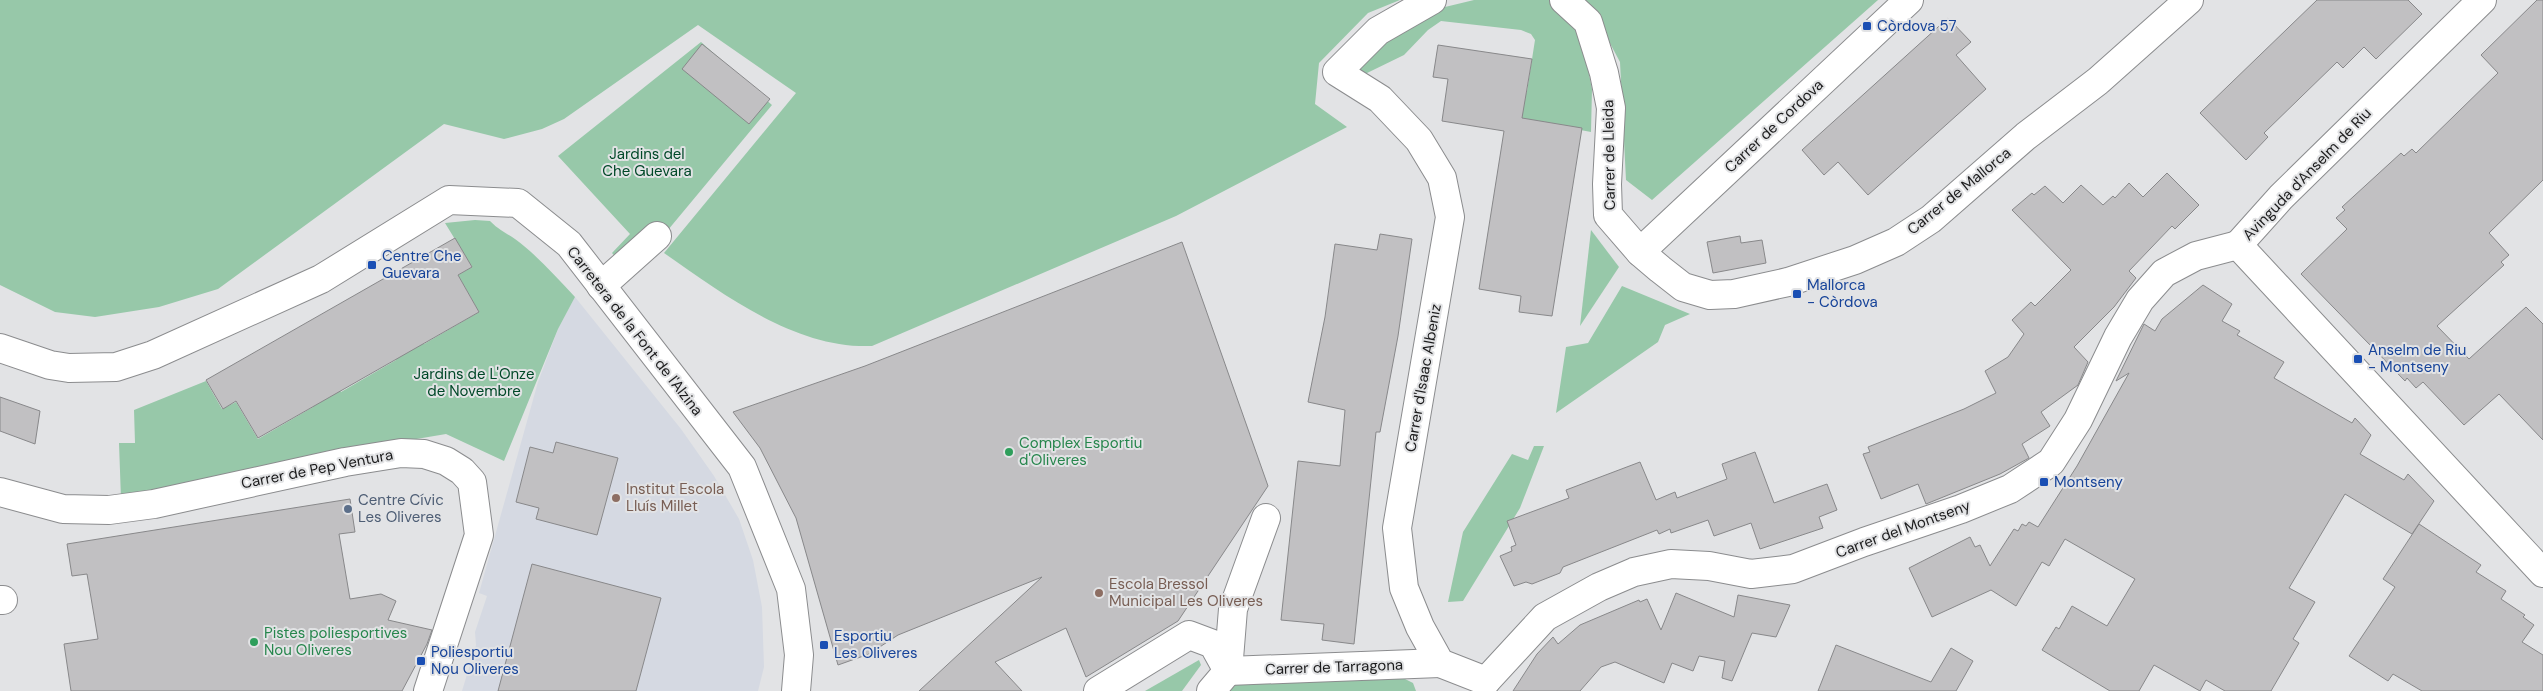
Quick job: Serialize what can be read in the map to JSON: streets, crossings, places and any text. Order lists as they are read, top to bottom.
{
  "streets": {
    "street": [
      "Carrer de Cordova",
      "Carrer de Lleida",
      "Avinguda d'Anselm de Riu",
      "Carrer de Mallorca",
      "Carretera de la Font de l'Alzina",
      "Carrer d'Isaac Albeniz",
      "Carrer de Pep Ventura",
      "Carrer del Montseny",
      "Carrer de Tarragona"
    ]
  },
  "crossings": [
    ["Carrer de Cordova", "Carrer de Lleida"],
    ["Carrer de Cordova", "Carrer de Mallorca"],
    ["Carrer de Lleida", "Carrer de Mallorca"],
    ["Avinguda d'Anselm de Riu", "Carrer del Montseny"],
    ["Carrer d'Isaac Albeniz", "Carrer de Tarragona"]
  ],
  "parks": ["Jardins del Che Guevara", "Jardins de L'Onze de Novembre"],
  "places": {
    "transit": [
      "Còrdova 57",
      "Centre Che Guevara",
      "Mallorca - Còrdova",
      "Anselm de Riu - Montseny",
      "Montseny",
      "Esportiu Les Oliveres",
      "Poliesportiu Nou Oliveres"
    ],
    "other": [
      "Complex Esportiu d'Oliveres",
      "Institut Escola Lluís Millet",
      "Centre Cívic Les Oliveres",
      "Escola Bressol Municipal Les Oliveres",
      "Pistes poliesportives Nou Oliveres"
    ]
  }
}
